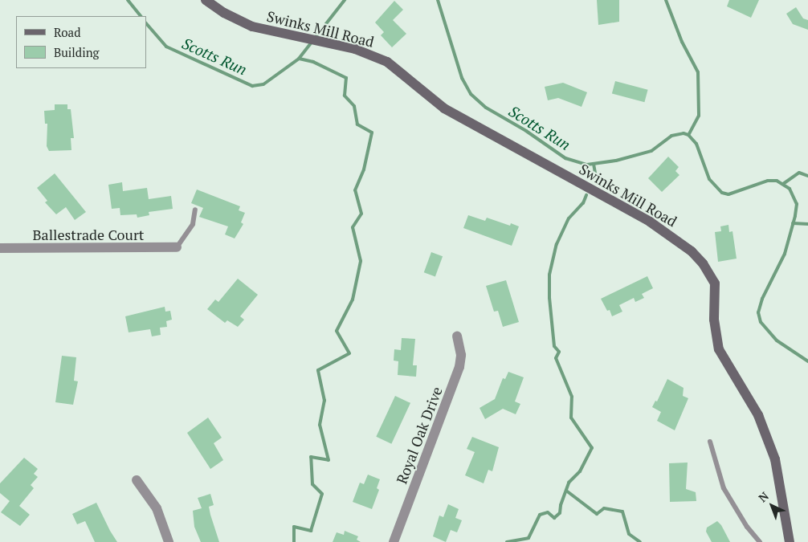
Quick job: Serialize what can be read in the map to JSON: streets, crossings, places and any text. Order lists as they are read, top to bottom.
{
  "streets": {
    "street": ["Swinks Mill Road", "Ballestrade Court", "Royal Oak Drive"]
  },
  "water": ["Scotts Run"],
  "legend": ["Road", "Building"],
  "north": "top left"
}
